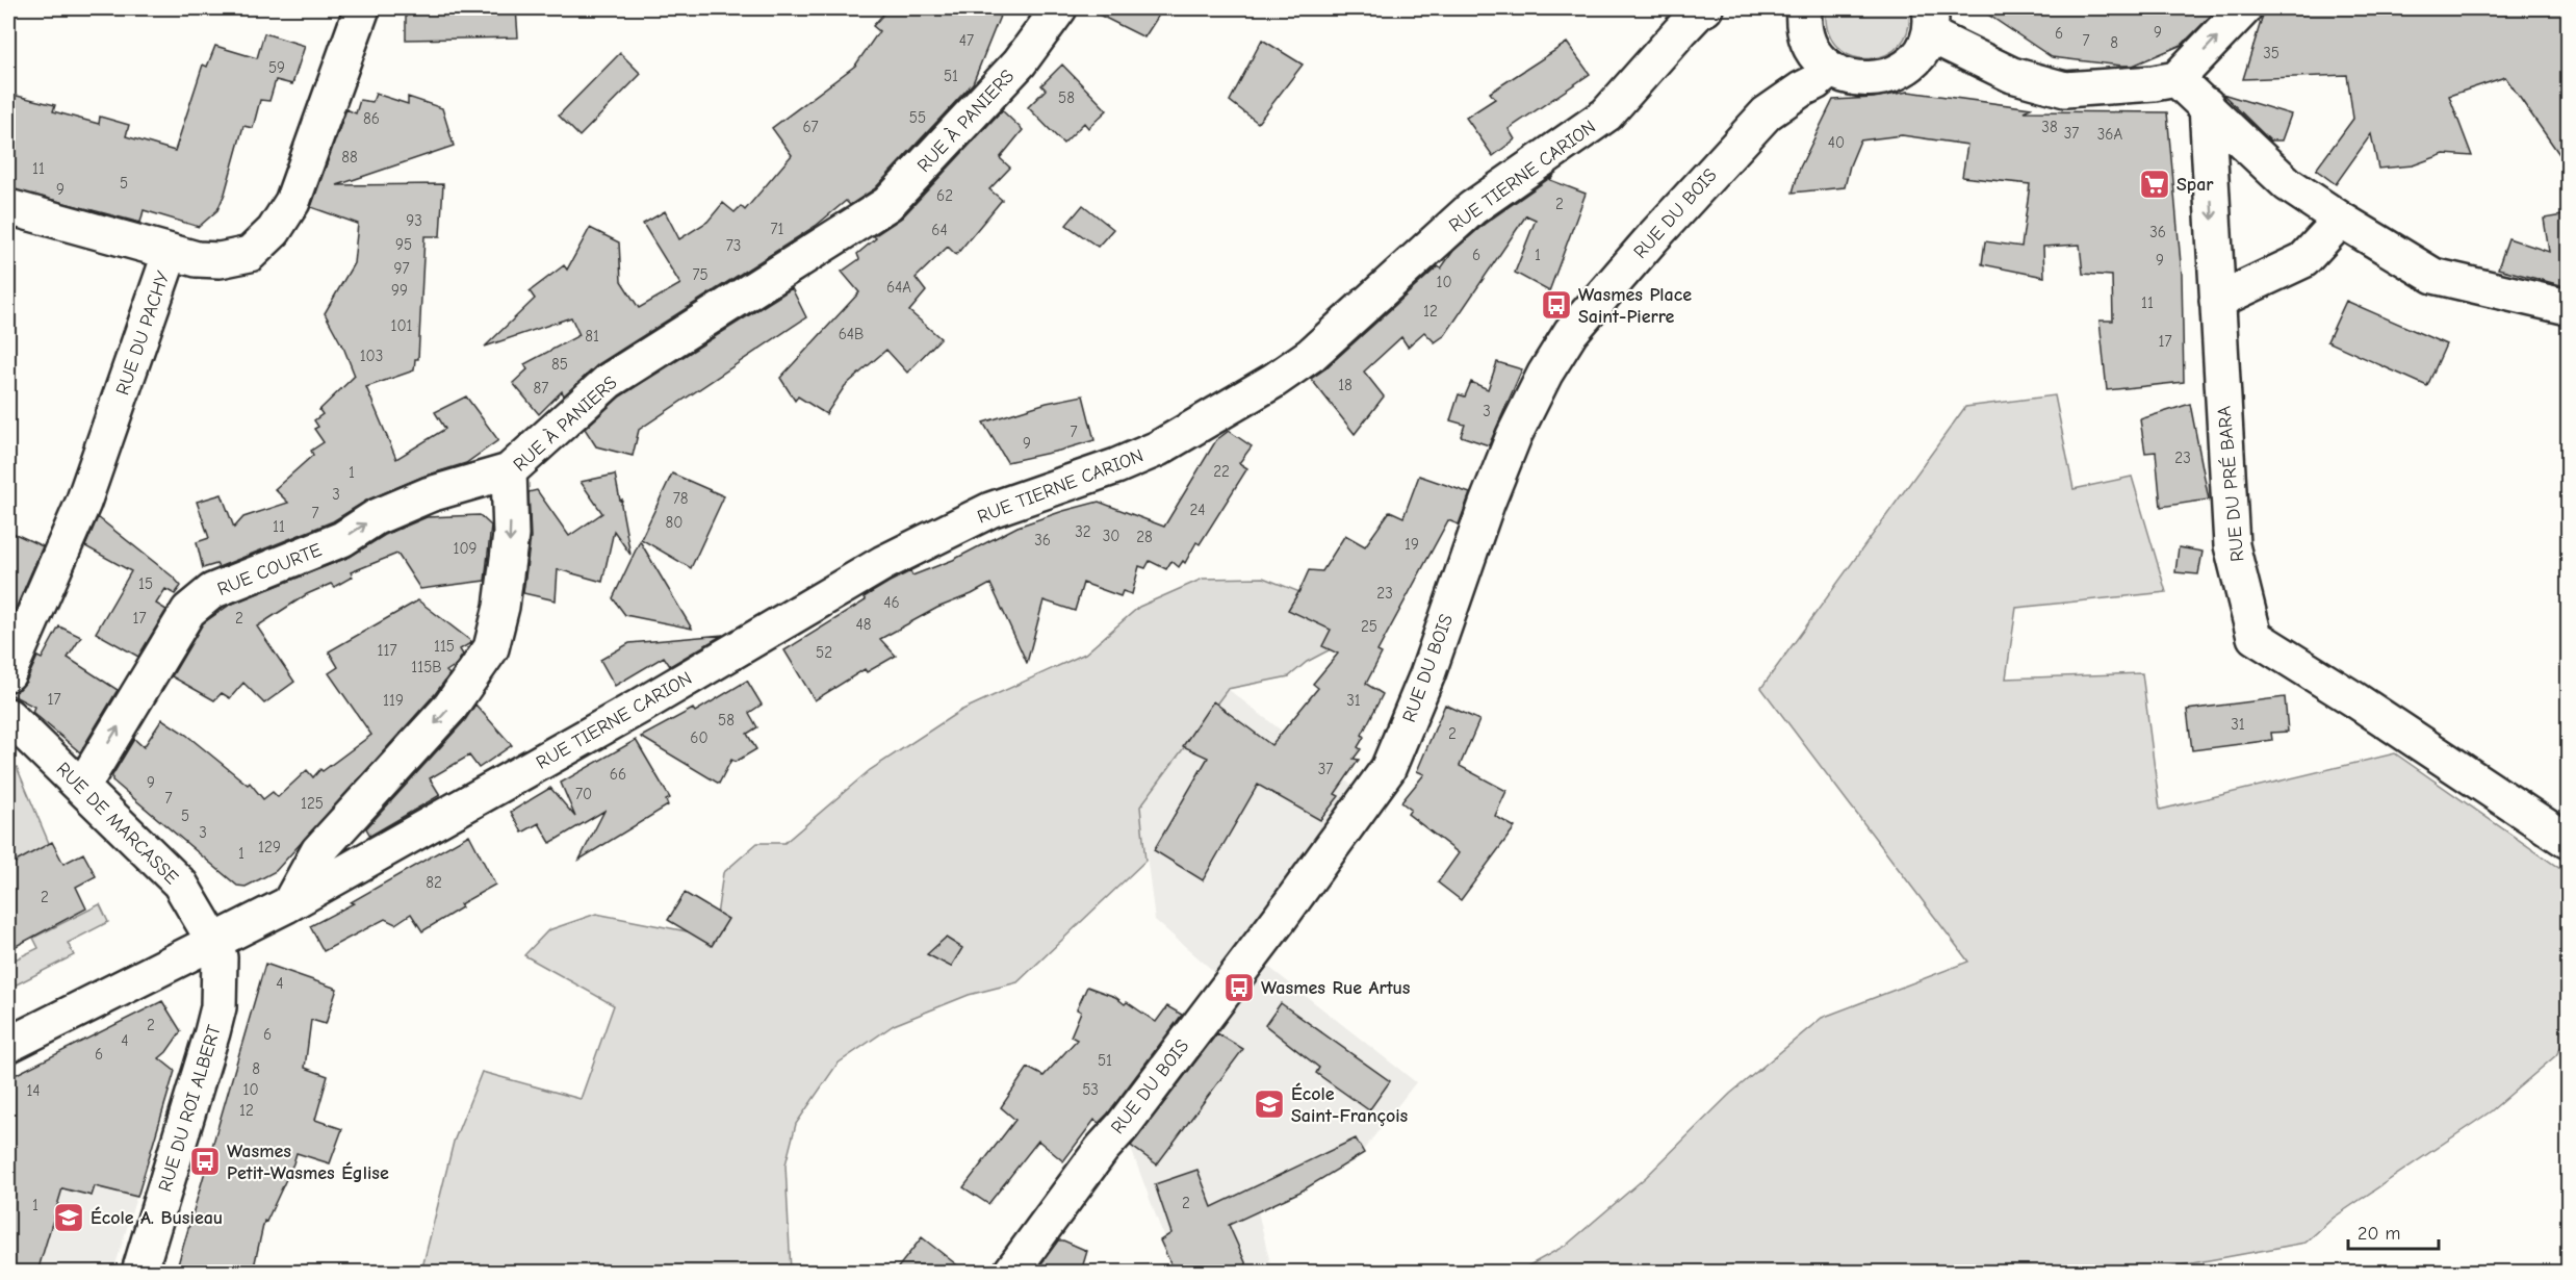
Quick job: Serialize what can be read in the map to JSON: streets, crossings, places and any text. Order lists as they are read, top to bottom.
{
  "streets": {
    "street": [
      "RUE À PANIERS",
      "RUE TIERNE CARION",
      "RUE DU BOIS",
      "RUE DU PACHY",
      "RUE DU PRÉ BARA",
      "RUE COURTE",
      "RUE DE MARCASSE",
      "RUE DU ROI ALBERT"
    ]
  },
  "crossings": [
    ["RUE À PANIERS", "RUE TIERNE CARION"],
    ["RUE À PANIERS", "RUE COURTE"],
    ["RUE TIERNE CARION", "RUE DE MARCASSE"],
    ["RUE TIERNE CARION", "RUE DU ROI ALBERT"],
    ["RUE COURTE", "RUE DE MARCASSE"],
    ["RUE DE MARCASSE", "RUE DU ROI ALBERT"]
  ],
  "one_way": ["RUE À PANIERS", "RUE COURTE"],
  "places": {
    "supermarket": ["Spar"],
    "bus stop": ["Wasmes Place Saint-Pierre", "Wasmes Rue Artus", "Wasmes Petit-Wasmes Église"],
    "school or university": ["École Saint-François", "École A. Busieau"]
  },
  "house_numbers": [
    "9",
    "6",
    "47",
    "7",
    "8",
    "35",
    "59",
    "51",
    "58",
    "55",
    "86",
    "67",
    "38",
    "37",
    "36A",
    "40",
    "88",
    "11",
    "5",
    "9",
    "62",
    "2",
    "93",
    "71",
    "64",
    "36",
    "95",
    "73",
    "6",
    "1",
    "9",
    "97",
    "75",
    "10",
    "64A",
    "99",
    "11",
    "12",
    "101",
    "64B",
    "81",
    "17",
    "103",
    "85",
    "18",
    "87",
    "3",
    "7",
    "9",
    "23",
    "22",
    "1",
    "3",
    "78",
    "24",
    "7",
    "80",
    "11",
    "32",
    "30",
    "28",
    "36",
    "19",
    "109",
    "15",
    "23",
    "46",
    "17",
    "2",
    "48",
    "25",
    "115",
    "117",
    "52",
    "115B",
    "17",
    "119",
    "31",
    "58",
    "31",
    "2",
    "60",
    "37",
    "66",
    "9",
    "70",
    "7",
    "125",
    "5",
    "3",
    "129",
    "1",
    "82",
    "2",
    "4",
    "2",
    "6",
    "4",
    "6",
    "51",
    "8",
    "10",
    "53",
    "14",
    "12",
    "2",
    "1"
  ],
  "scale_bar": "20 m"
}
